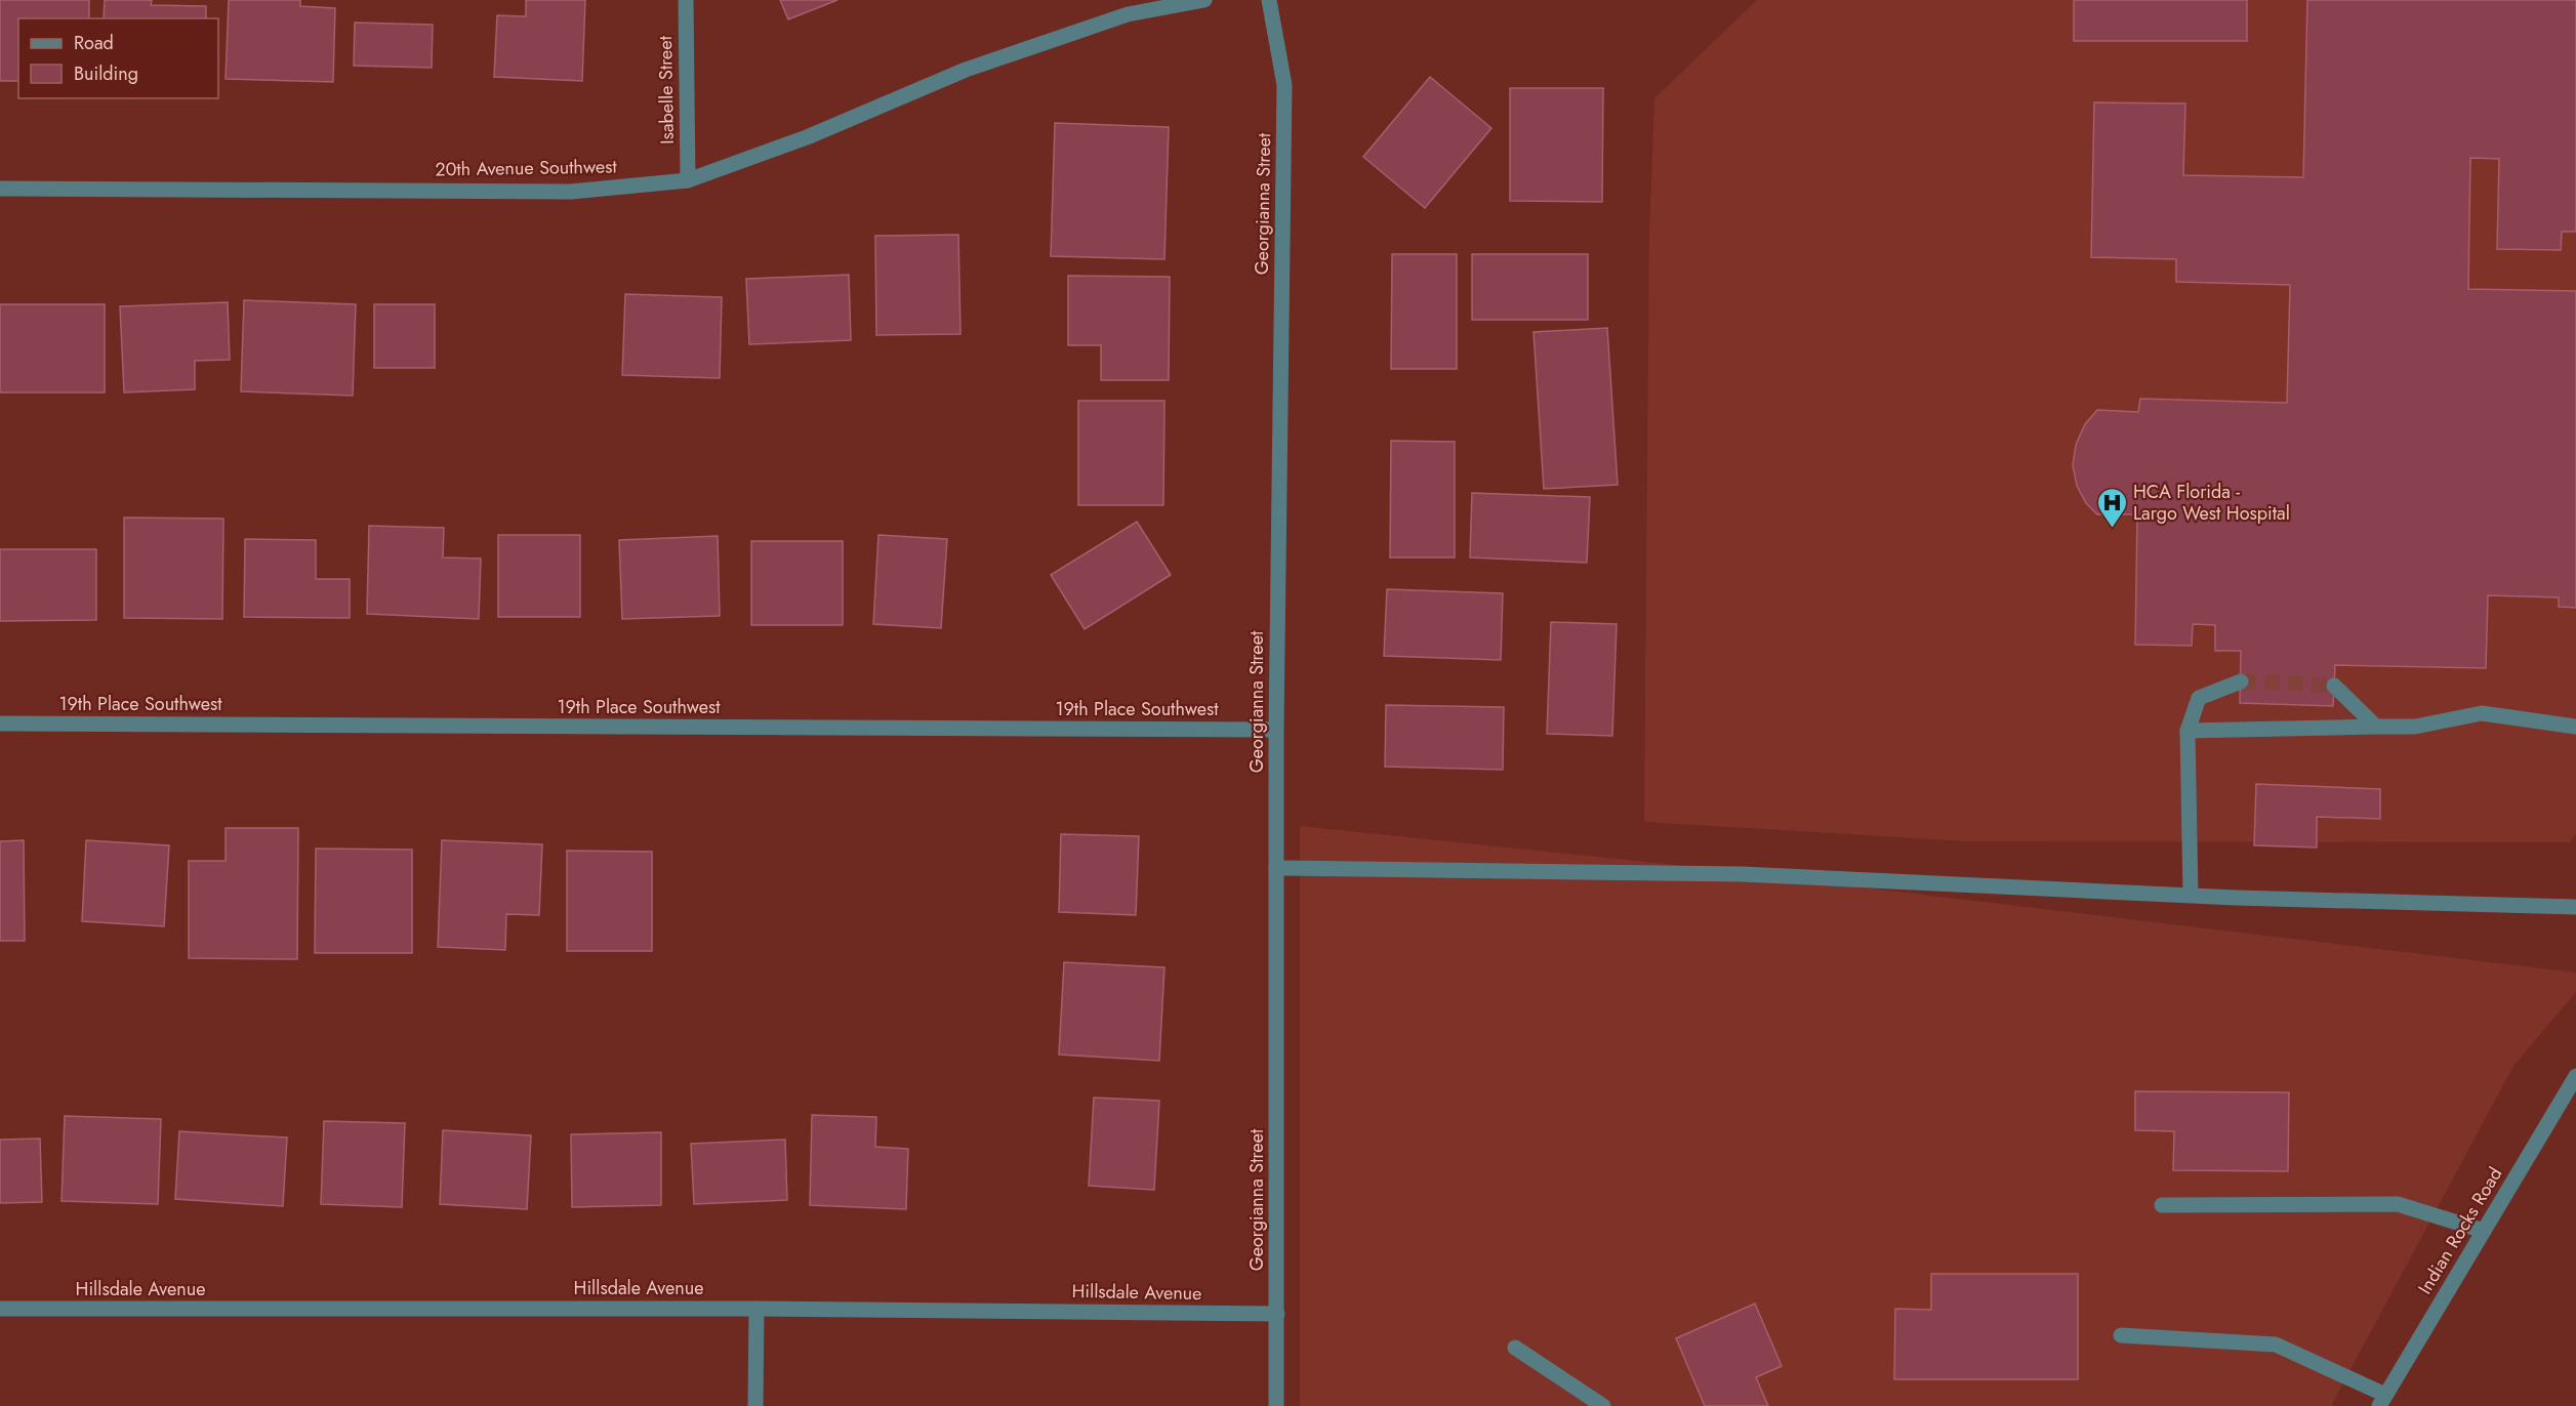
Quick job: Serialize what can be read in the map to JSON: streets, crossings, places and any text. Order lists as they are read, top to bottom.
{
  "streets": {
    "street": [
      "Isabelle Street",
      "20th Avenue Southwest",
      "Georgianna Street",
      "19th Place Southwest",
      "Indian Rocks Road",
      "Hillsdale Avenue"
    ]
  },
  "crossings": [
    ["Isabelle Street", "20th Avenue Southwest"],
    ["Georgianna Street", "19th Place Southwest"],
    ["Georgianna Street", "Hillsdale Avenue"]
  ],
  "places": {
    "hospital": ["HCA Florida - Largo West Hospital"]
  },
  "legend": ["Road", "Building"]
}
